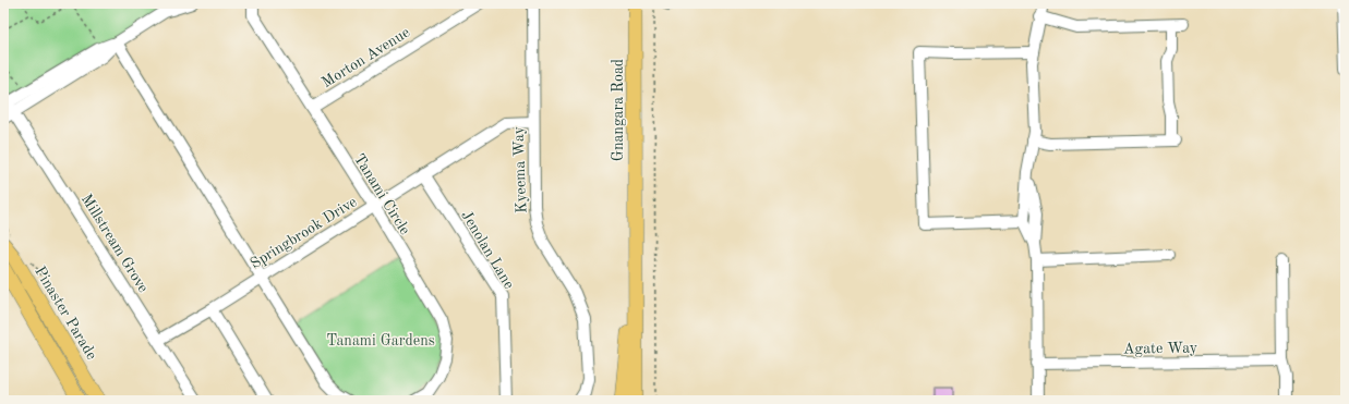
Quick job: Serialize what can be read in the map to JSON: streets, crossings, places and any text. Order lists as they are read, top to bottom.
{
  "streets": {
    "main road": ["Gnangara Road", "Pinaster Parade"],
    "street": [
      "Morton Avenue",
      "Kyeema Way",
      "Tanami Circle",
      "Springbrook Drive",
      "Millstream Grove",
      "Jenolan Lane",
      "Agate Way"
    ]
  },
  "crossings": [
    ["Morton Avenue", "Tanami Circle"],
    ["Kyeema Way", "Springbrook Drive"],
    ["Tanami Circle", "Springbrook Drive"],
    ["Springbrook Drive", "Millstream Grove"],
    ["Springbrook Drive", "Jenolan Lane"]
  ],
  "parks": ["Tanami Gardens"]
}
